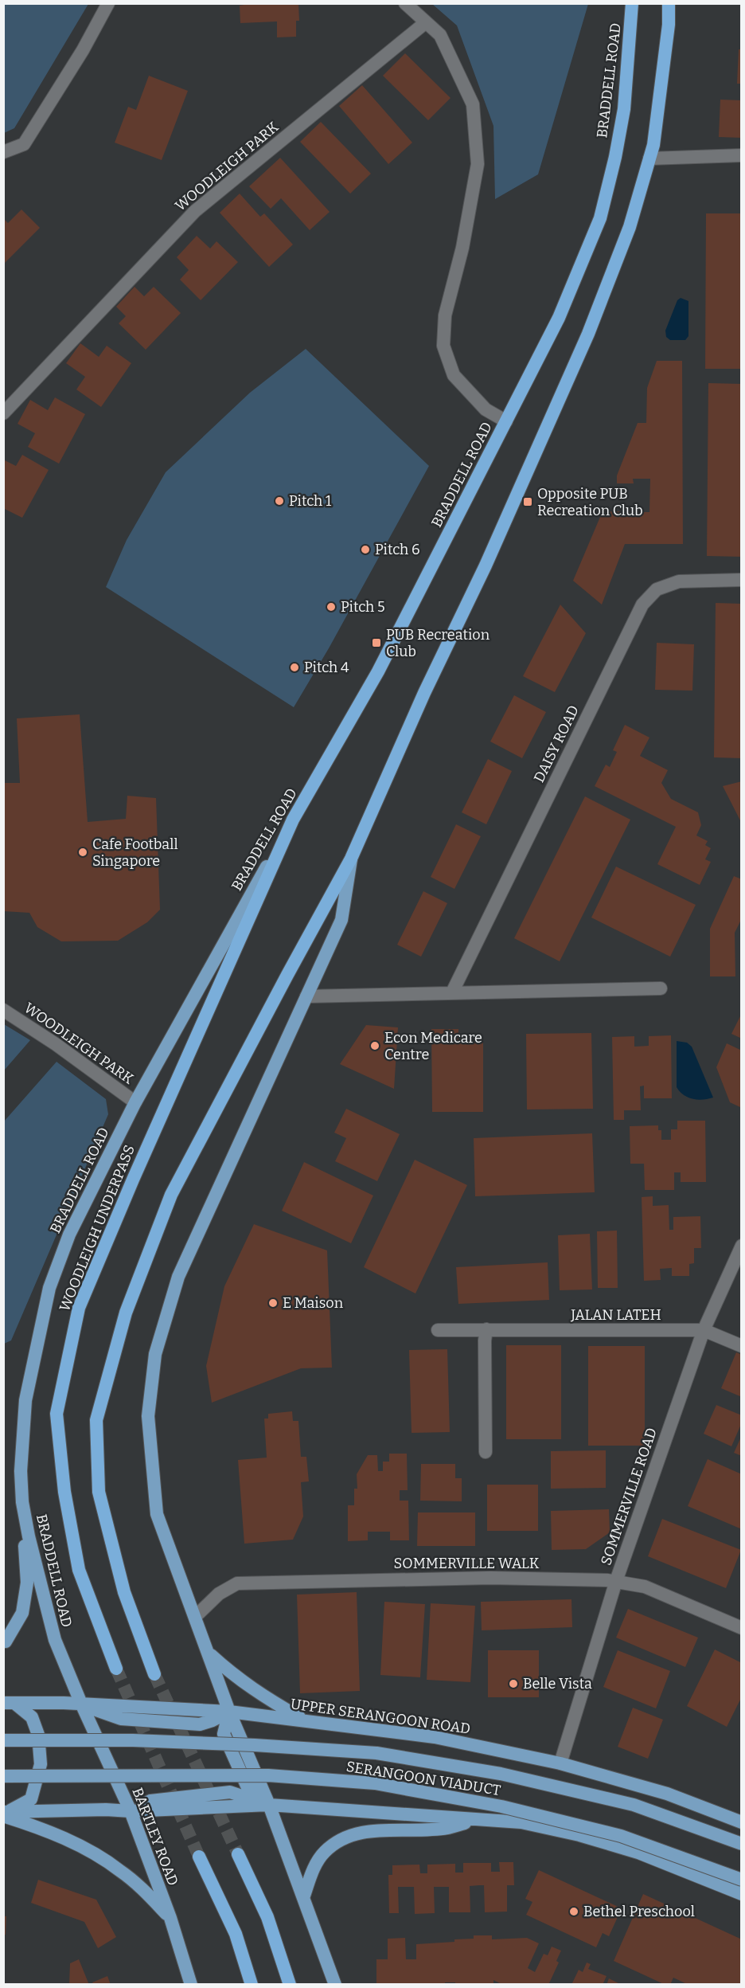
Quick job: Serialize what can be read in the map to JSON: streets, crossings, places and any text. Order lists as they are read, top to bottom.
{
  "streets": {
    "highway": ["BRADDELL ROAD", "WOODLEIGH UNDERPASS"],
    "main road": ["UPPER SERANGOON ROAD", "SERANGOON VIADUCT", "BARTLEY ROAD"],
    "street": [
      "WOODLEIGH PARK",
      "DAISY ROAD",
      "JALAN LATEH",
      "SOMMERVILLE ROAD",
      "SOMMERVILLE WALK"
    ]
  },
  "crossings": [
    ["BRADDELL ROAD", "WOODLEIGH PARK"],
    ["BRADDELL ROAD", "WOODLEIGH UNDERPASS"],
    ["BRADDELL ROAD", "UPPER SERANGOON ROAD"],
    ["BRADDELL ROAD", "BARTLEY ROAD"],
    ["JALAN LATEH", "SOMMERVILLE ROAD"],
    ["SOMMERVILLE ROAD", "SOMMERVILLE WALK"],
    ["SOMMERVILLE ROAD", "UPPER SERANGOON ROAD"],
    ["UPPER SERANGOON ROAD", "BARTLEY ROAD"]
  ],
  "places": {
    "other": [
      "Pitch 1",
      "Pitch 6",
      "Pitch 5",
      "Pitch 4",
      "Cafe Football Singapore",
      "Econ Medicare Centre",
      "E Maison",
      "Belle Vista",
      "Bethel Preschool"
    ],
    "transit": ["Opposite PUB Recreation Club", "PUB Recreation Club"]
  }
}
